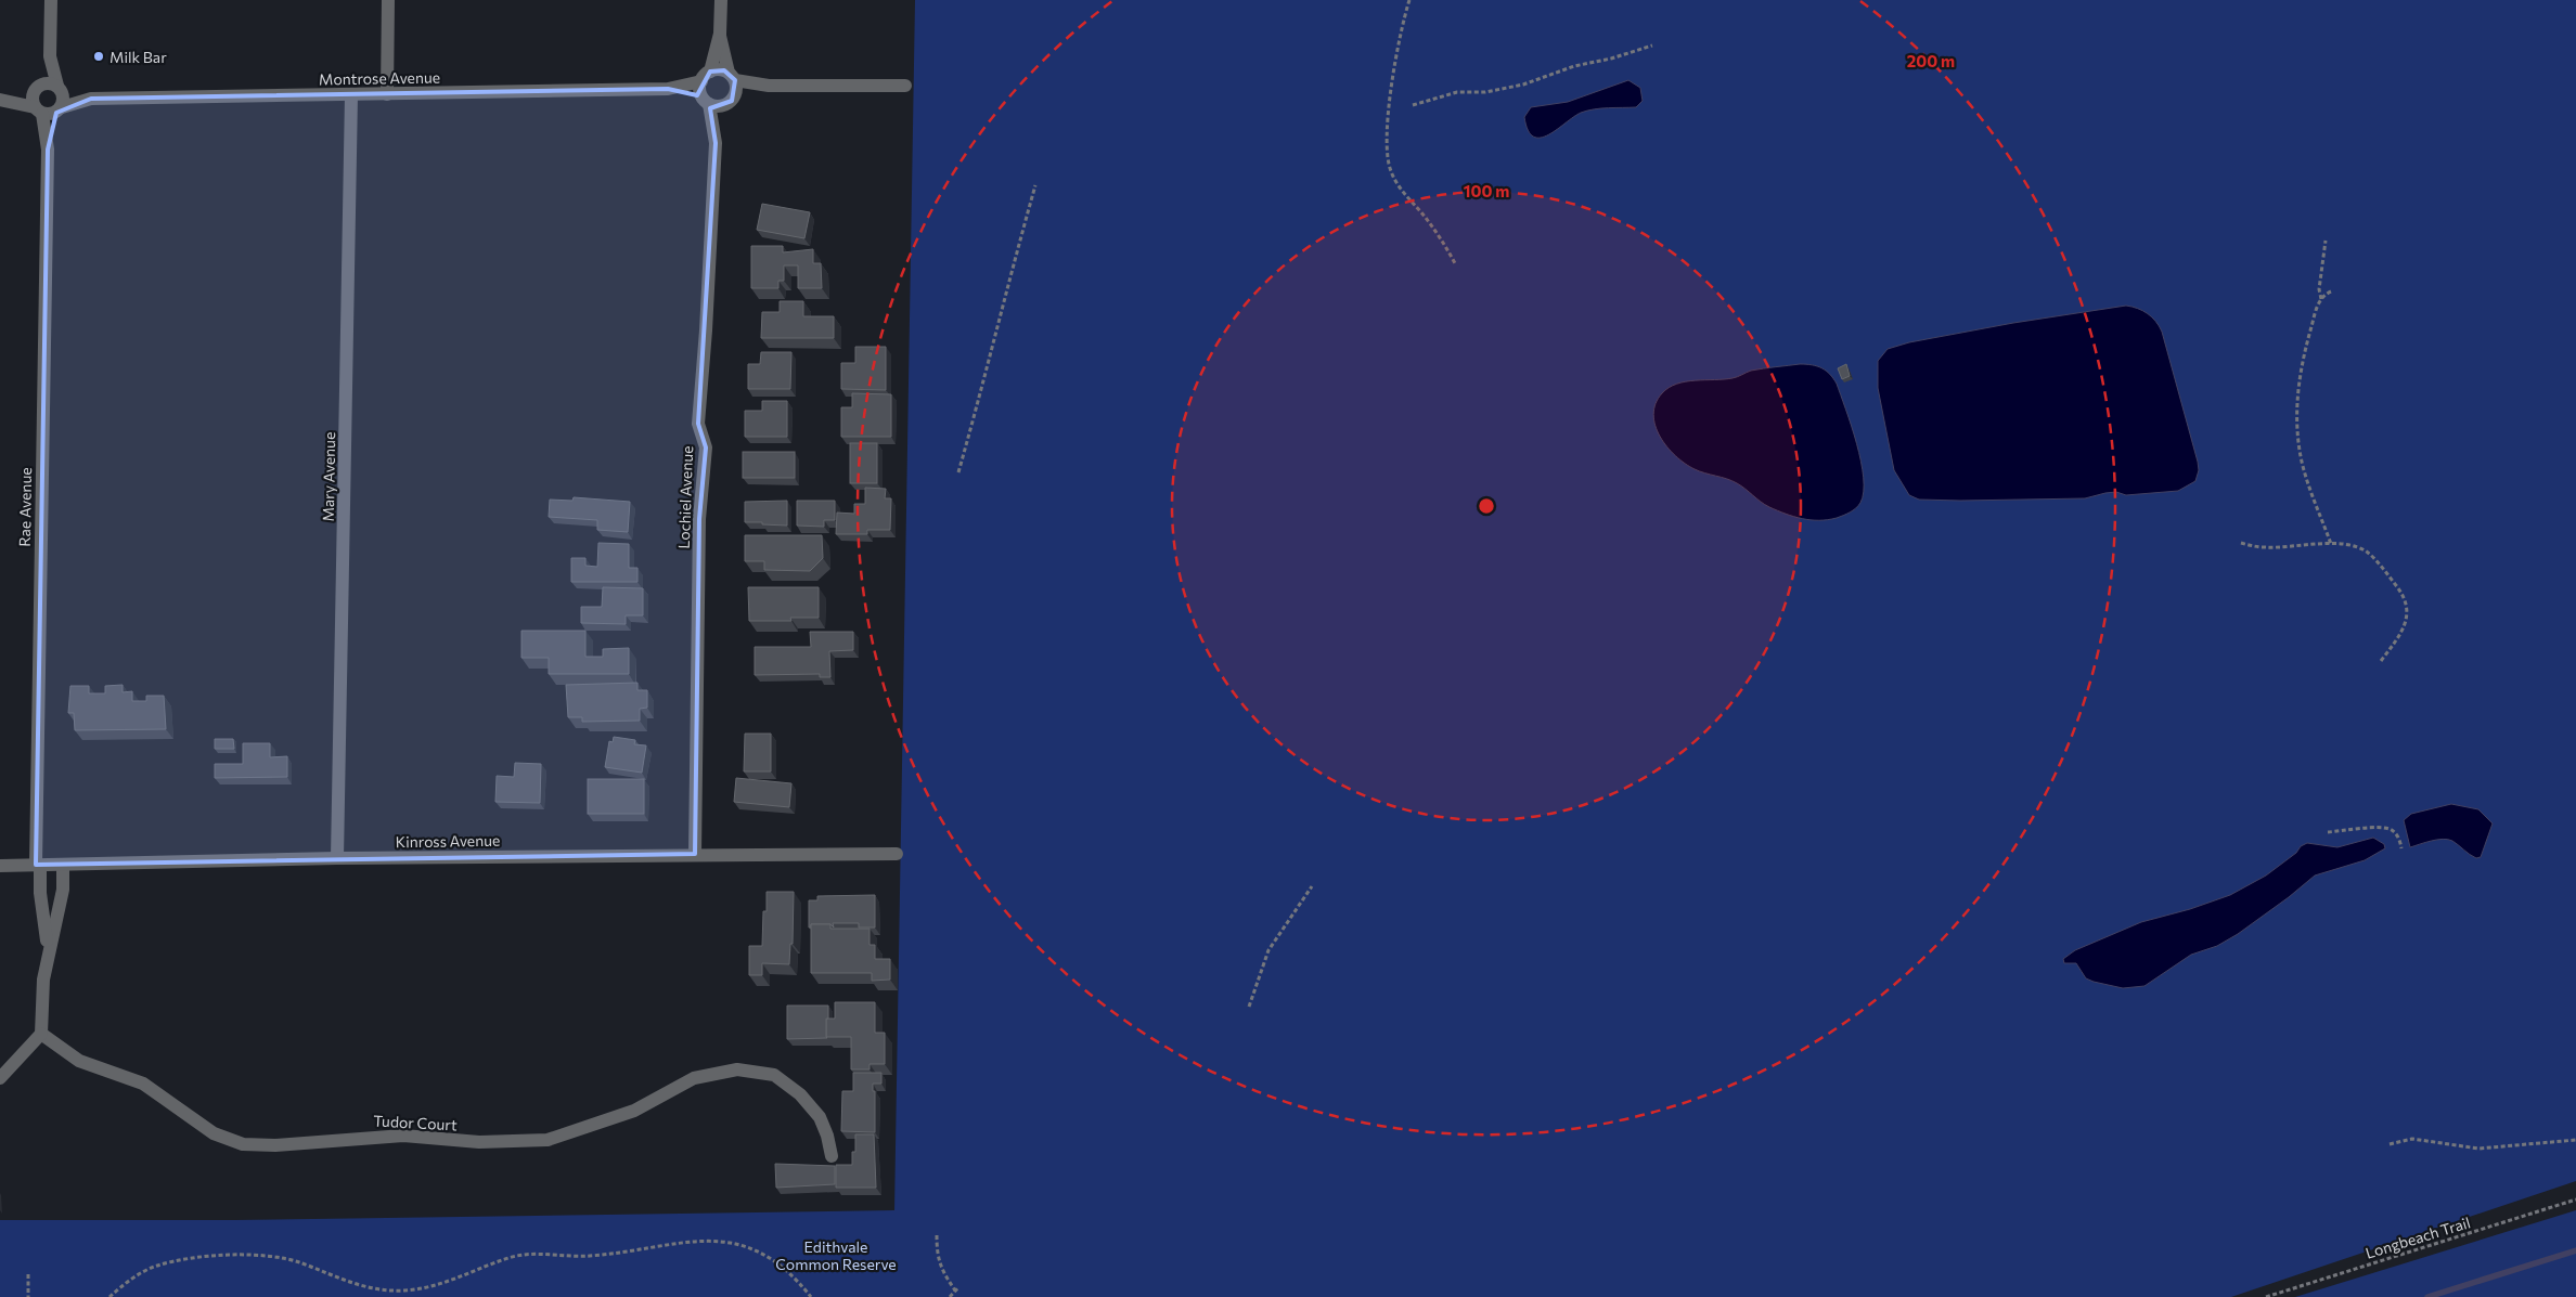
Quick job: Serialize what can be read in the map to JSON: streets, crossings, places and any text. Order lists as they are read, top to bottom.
{
  "streets": {
    "street": [
      "Montrose Avenue",
      "Mary Avenue",
      "Lochiel Avenue",
      "Rae Avenue",
      "Kinross Avenue",
      "Tudor Court"
    ],
    "path": ["Longbeach Trail"]
  },
  "crossings": [
    ["Montrose Avenue", "Mary Avenue"],
    ["Montrose Avenue", "Lochiel Avenue"],
    ["Montrose Avenue", "Rae Avenue"],
    ["Mary Avenue", "Kinross Avenue"],
    ["Lochiel Avenue", "Kinross Avenue"],
    ["Rae Avenue", "Kinross Avenue"]
  ],
  "parks": ["Edithvale Common Reserve"],
  "places": ["Milk Bar"],
  "rings": ["200 m", "100 m"]
}
